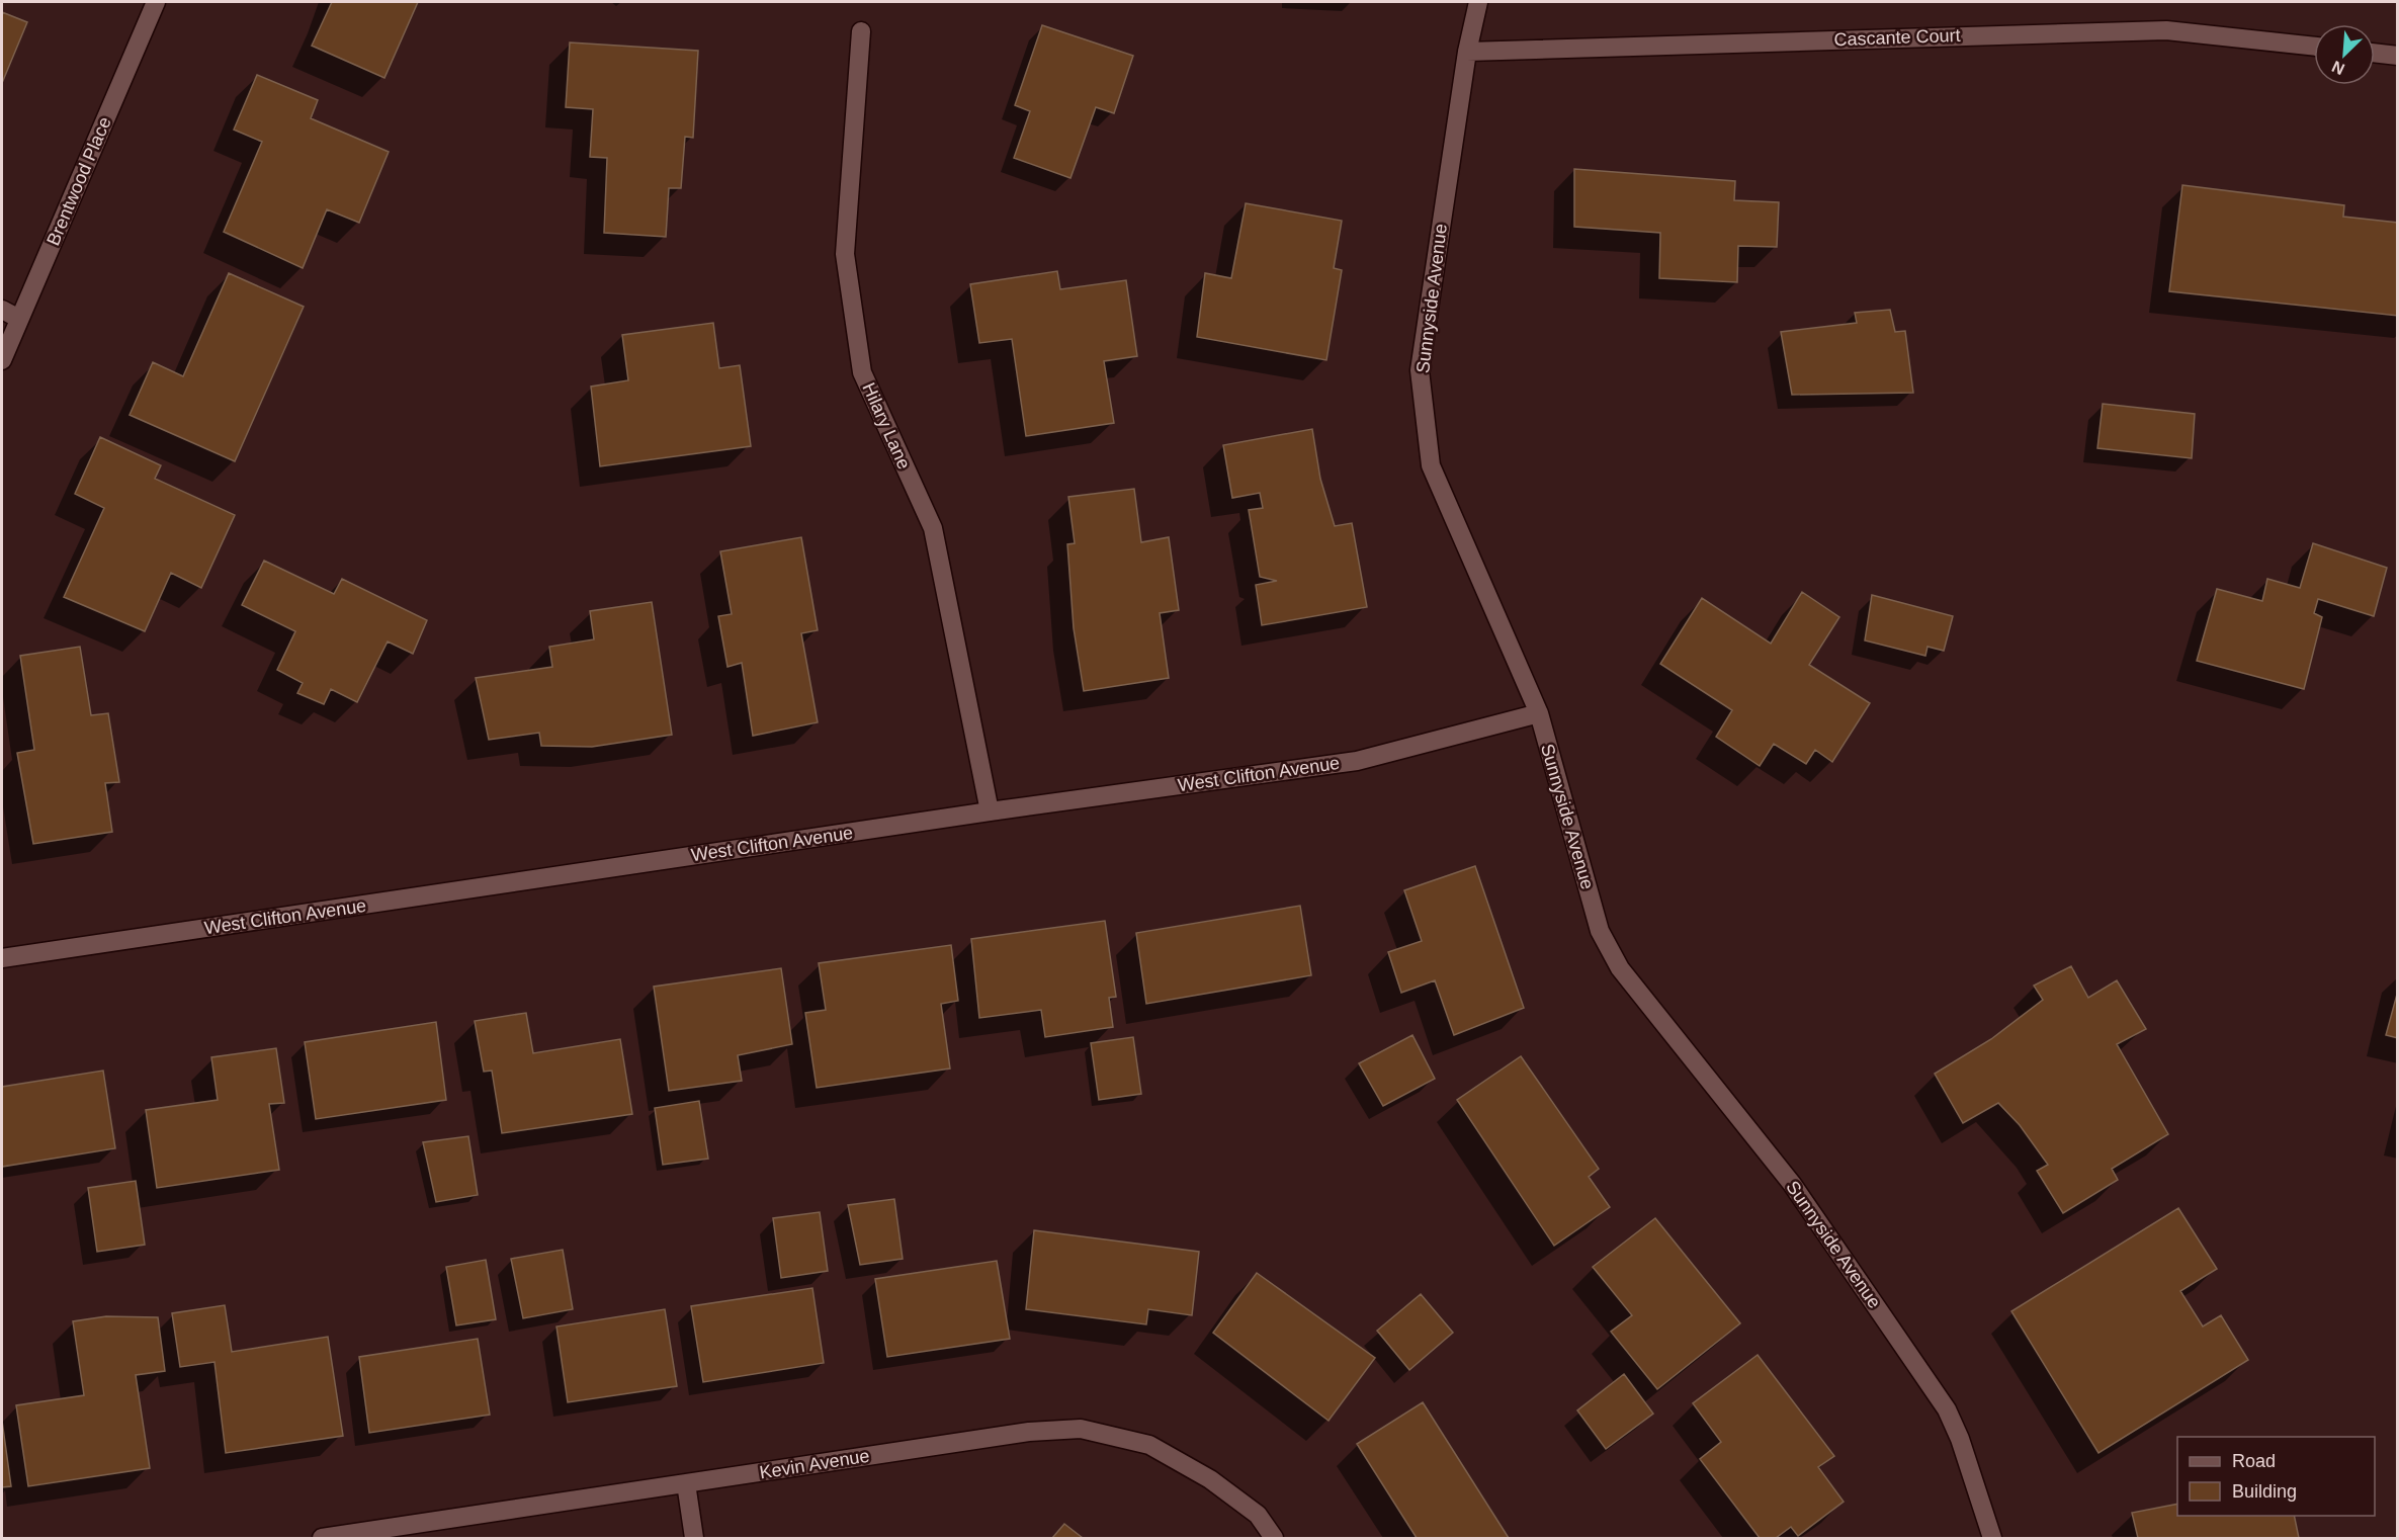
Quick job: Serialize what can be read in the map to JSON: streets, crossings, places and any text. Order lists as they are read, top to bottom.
{
  "streets": {
    "street": [
      "Cascante Court",
      "Brentwood Place",
      "Sunnyside Avenue",
      "Hilary Lane",
      "West Clifton Avenue",
      "Kevin Avenue"
    ]
  },
  "crossings": [
    ["Cascante Court", "Sunnyside Avenue"],
    ["Sunnyside Avenue", "West Clifton Avenue"],
    ["Hilary Lane", "West Clifton Avenue"]
  ],
  "legend": ["Road", "Building"],
  "north": "bottom left"
}
